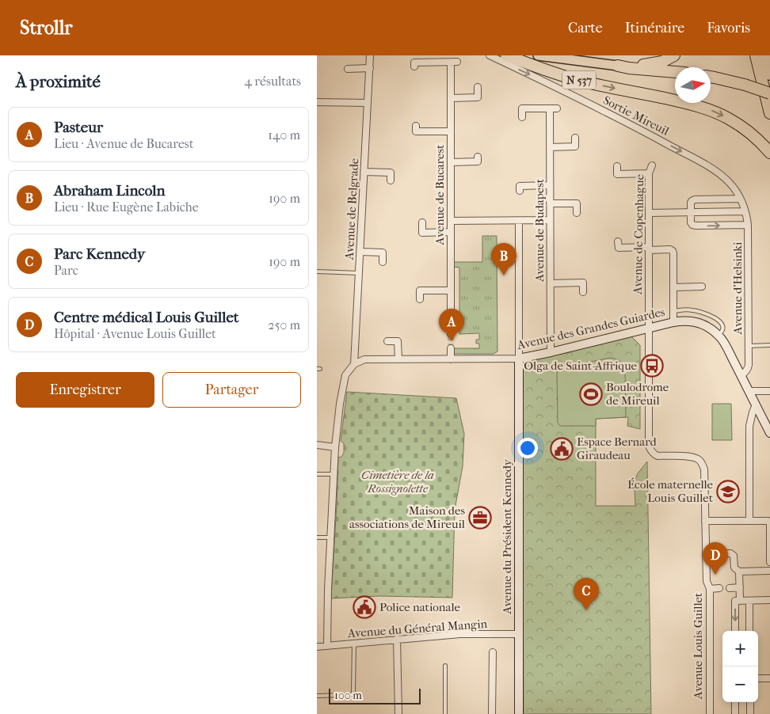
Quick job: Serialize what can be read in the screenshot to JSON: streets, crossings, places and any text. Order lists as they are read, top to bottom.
{
  "streets": {
    "highway": ["N 537"],
    "street": [
      "Sortie Mireuil",
      "Avenue de Bucarest",
      "Avenue de Belgrade",
      "Avenue de Budapest",
      "Avenue de Copenhague",
      "Avenue d'Helsinki",
      "Avenue des Grandes Guiardes",
      "Avenue du Président Kennedy",
      "Avenue du Général Mangin",
      "Avenue Louis Guillet"
    ]
  },
  "crossings": [
    ["Sortie Mireuil", "Avenue d'Helsinki"],
    ["Avenue de Belgrade", "Avenue des Grandes Guiardes"],
    ["Avenue de Budapest", "Avenue des Grandes Guiardes"],
    ["Avenue de Copenhague", "Avenue des Grandes Guiardes"],
    ["Avenue de Copenhague", "Avenue Louis Guillet"],
    ["Avenue d'Helsinki", "Avenue des Grandes Guiardes"],
    ["Avenue des Grandes Guiardes", "Avenue du Président Kennedy"],
    ["Avenue du Président Kennedy", "Avenue du Général Mangin"]
  ],
  "one_way": ["Sortie Mireuil"],
  "parks": ["Cimetière de la Rossignolette"],
  "places": {
    "bus stop": ["Olga de Saint-Affrique"],
    "sports": ["Boulodrome de Mireuil"],
    "public building": ["Espace Bernard Giraudeau", "Police nationale"],
    "school or university": ["École maternelle Louis Guillet"],
    "office": ["Maison des associations de Mireuil"]
  },
  "scale_bar": "100 m",
  "north": "right",
  "page": {
    "header": "Strollr",
    "nav": ["Carte", "Itinéraire", "Favoris"],
    "heading": ["À proximité", "4 résultats"],
    "list": [
      {
        "mark": "A",
        "name": "Pasteur",
        "note": "Lieu · Avenue de Bucarest",
        "value": "140 m"
      },
      {
        "mark": "B",
        "name": "Abraham Lincoln",
        "note": "Lieu · Rue Eugène Labiche",
        "value": "190 m"
      },
      {
        "mark": "C",
        "name": "Parc Kennedy",
        "note": "Parc",
        "value": "190 m"
      },
      {
        "mark": "D",
        "name": "Centre médical Louis Guillet",
        "note": "Hôpital · Avenue Louis Guillet",
        "value": "250 m"
      }
    ],
    "pins": [
      "B",
      "A",
      "D",
      "C"
    ],
    "buttons": ["Enregistrer", "Partager"],
    "map_buttons": ["+", "−"],
    "scale": "100 m"
  }
}
